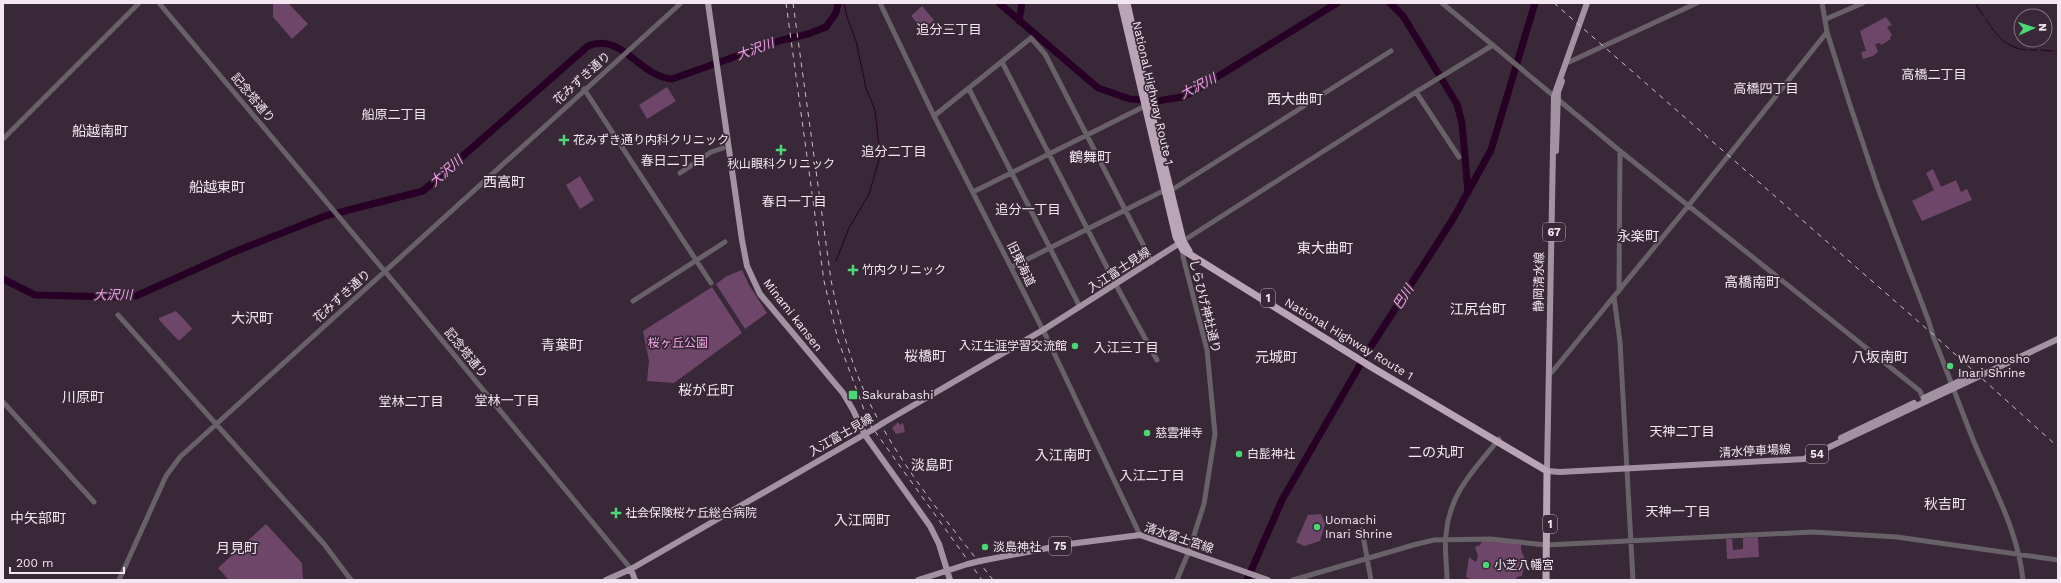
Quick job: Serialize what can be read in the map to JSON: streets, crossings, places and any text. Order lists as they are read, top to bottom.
{
  "streets": {
    "highway": ["National Highway Route 1", "1"],
    "main road": [
      "記念塔通り",
      "67",
      "入江富士見線",
      "静岡清水線",
      "Minami kansen",
      "清水停車場線",
      "54",
      "清水富士宮線",
      "75"
    ],
    "street": ["花みずき通り", "旧東海道", "しらひげ神社通り"]
  },
  "crossings": [
    ["花みずき通り", "記念塔通り"],
    ["National Highway Route 1", "入江富士見線"],
    ["National Highway Route 1", "静岡清水線"],
    ["National Highway Route 1", "1"],
    ["National Highway Route 1", "しらひげ神社通り"],
    ["National Highway Route 1", "清水停車場線"],
    ["記念塔通り", "入江富士見線"],
    ["旧東海道", "入江富士見線"],
    ["旧東海道", "清水富士宮線"],
    ["入江富士見線", "しらひげ神社通り"],
    ["入江富士見線", "Minami kansen"],
    ["静岡清水線", "1"],
    ["静岡清水線", "清水停車場線"],
    ["1", "清水停車場線"],
    ["しらひげ神社通り", "清水富士宮線"],
    ["Minami kansen", "清水富士宮線"]
  ],
  "districts": [
    "追分三丁目",
    "高橋二丁目",
    "高橋四丁目",
    "西大曲町",
    "船原二丁目",
    "船越南町",
    "追分二丁目",
    "鶴舞町",
    "春日二丁目",
    "西高町",
    "船越東町",
    "春日一丁目",
    "追分一丁目",
    "永楽町",
    "東大曲町",
    "高橋南町",
    "江尻台町",
    "大沢町",
    "青葉町",
    "入江三丁目",
    "桜橋町",
    "元城町",
    "八坂南町",
    "桜が丘町",
    "川原町",
    "堂林一丁目",
    "堂林二丁目",
    "天神二丁目",
    "二の丸町",
    "入江南町",
    "淡島町",
    "入江二丁目",
    "秋吉町",
    "天神一丁目",
    "中矢部町",
    "入江岡町",
    "月見町"
  ],
  "water": ["大沢川", "巴川"],
  "parks": ["桜ヶ丘公園"],
  "places": {
    "health": [
      "花みずき通り内科クリニック",
      "秋山眼科クリニック",
      "竹内クリニック",
      "社会保険桜ケ丘総合病院"
    ],
    "other": [
      "入江生涯学習交流館",
      "Wamonosho Inari Shrine",
      "慈雲禅寺",
      "白髭神社",
      "Uomachi Inari Shrine",
      "淡島神社",
      "小芝八幡宮"
    ],
    "transit": ["Sakurabashi"]
  },
  "scale_bar": "200 m",
  "north": "right"
}
